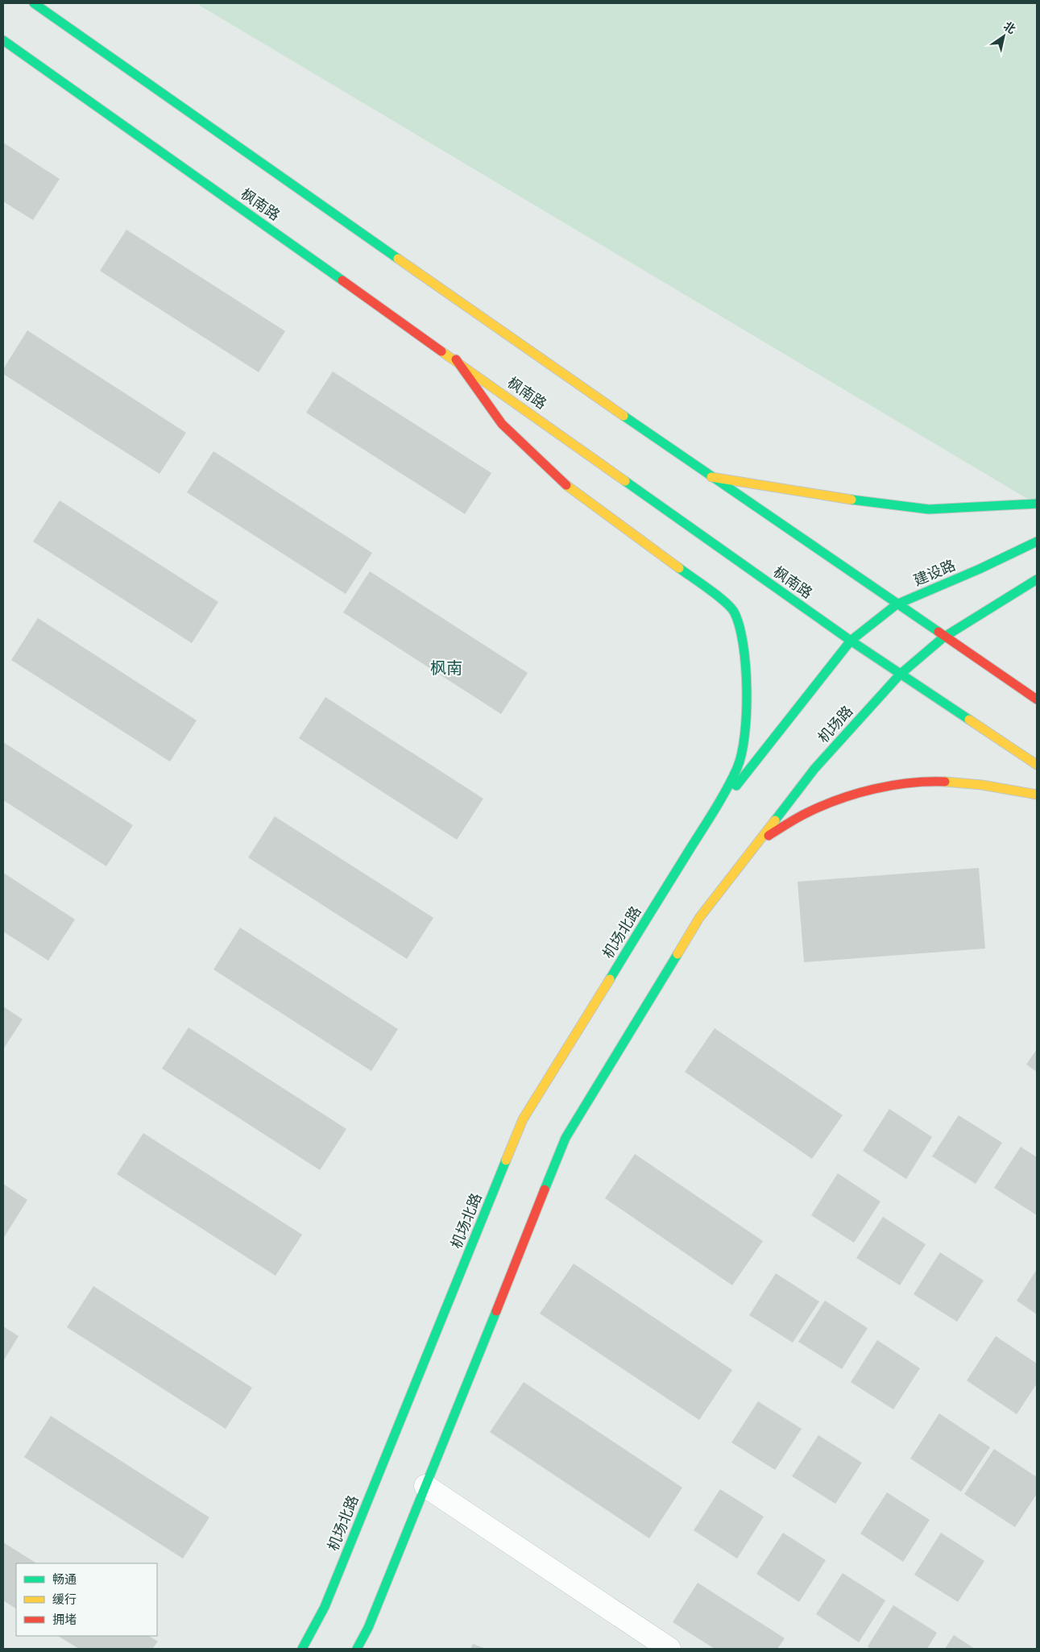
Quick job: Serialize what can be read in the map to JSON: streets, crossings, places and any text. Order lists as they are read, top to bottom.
{
  "streets": {
    "main road": [
      "枫南路",
      "建设路",
      "机场路",
      "机场北路"
    ]
  },
  "crossings": [
    ["枫南路", "建设路"],
    ["枫南路", "机场路"]
  ],
  "districts": ["枫南"],
  "legend": ["畅通", "缓行", "拥堵"],
  "north": "top right"
}
